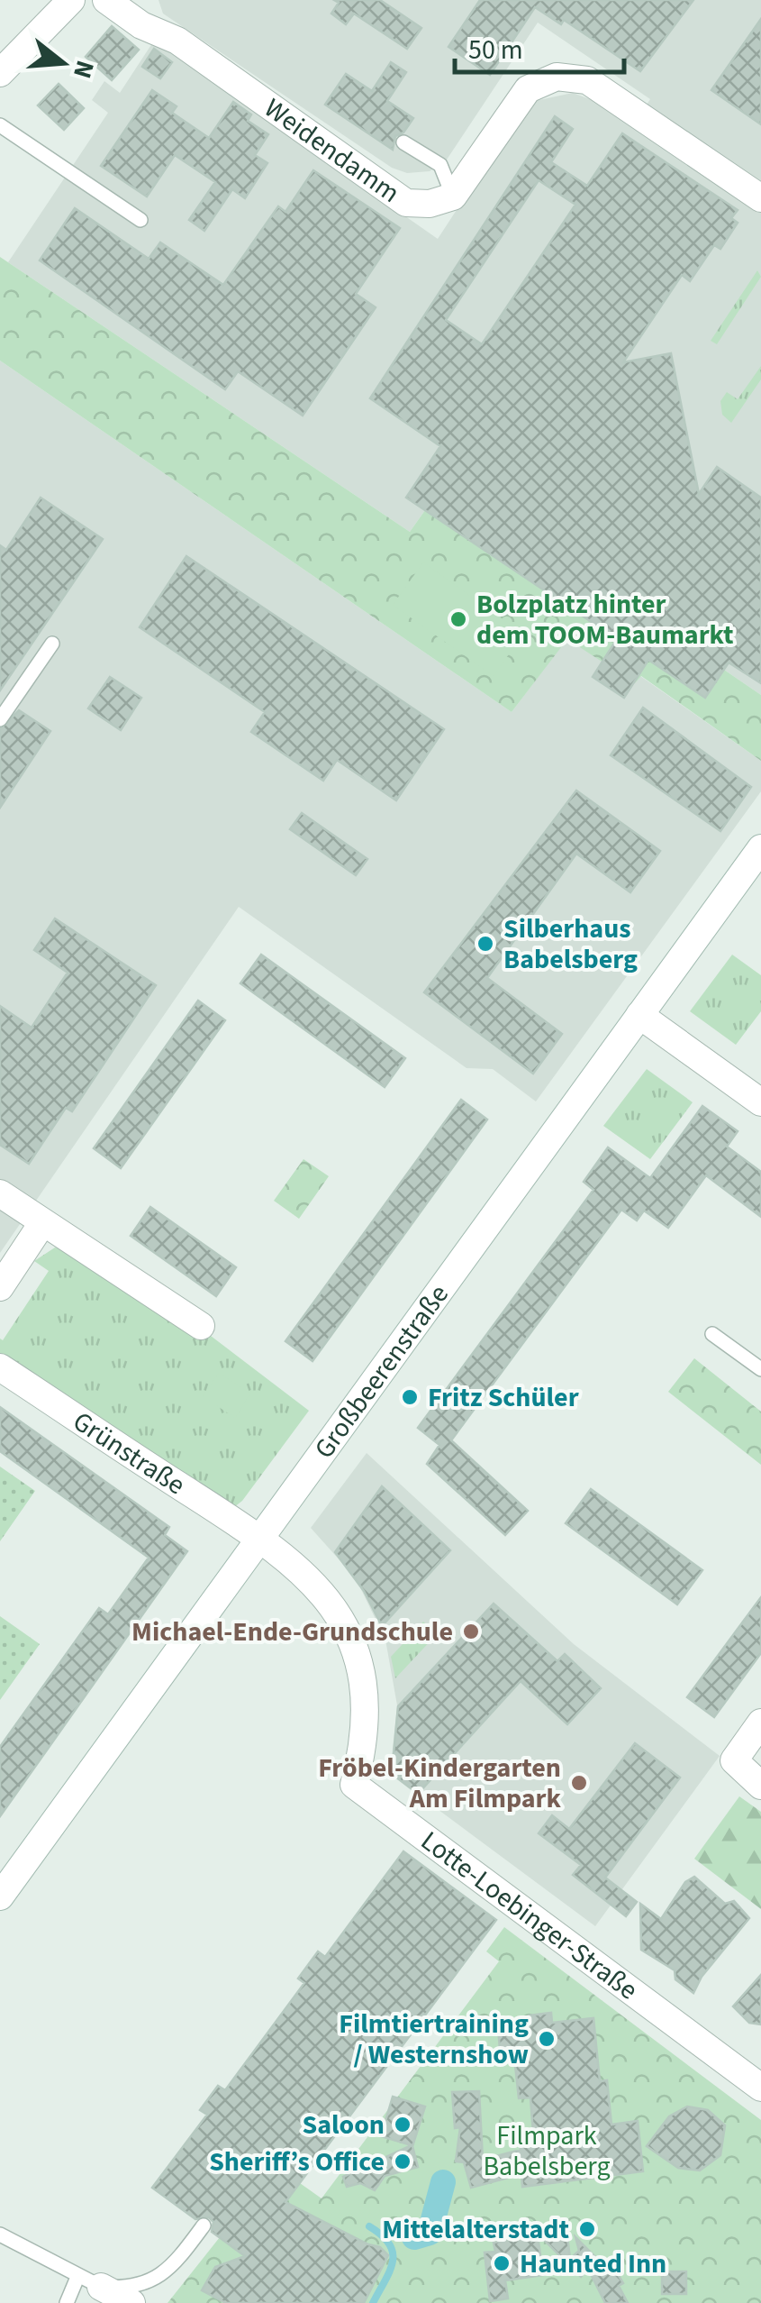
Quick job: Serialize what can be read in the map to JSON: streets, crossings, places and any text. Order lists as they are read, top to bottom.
{
  "streets": {
    "street": [
      "Weidendamm",
      "Großbeerenstraße",
      "Grünstraße",
      "Lotte-Loebinger-Straße"
    ]
  },
  "crossings": [
    ["Großbeerenstraße", "Grünstraße"],
    ["Großbeerenstraße", "Lotte-Loebinger-Straße"],
    ["Grünstraße", "Lotte-Loebinger-Straße"]
  ],
  "parks": ["Filmpark Babelsberg"],
  "places": [
    "Bolzplatz hinter dem TOOM-Baumarkt",
    "Silberhaus Babelsberg",
    "Fritz Schüler",
    "Michael-Ende-Grundschule",
    "Fröbel-Kindergarten Am Filmpark",
    "Filmtiertraining / Westernshow",
    "Saloon",
    "Sheriff’s Office",
    "Mittelalterstadt",
    "Haunted Inn"
  ],
  "scale_bar": "50 m",
  "north": "right"
}
